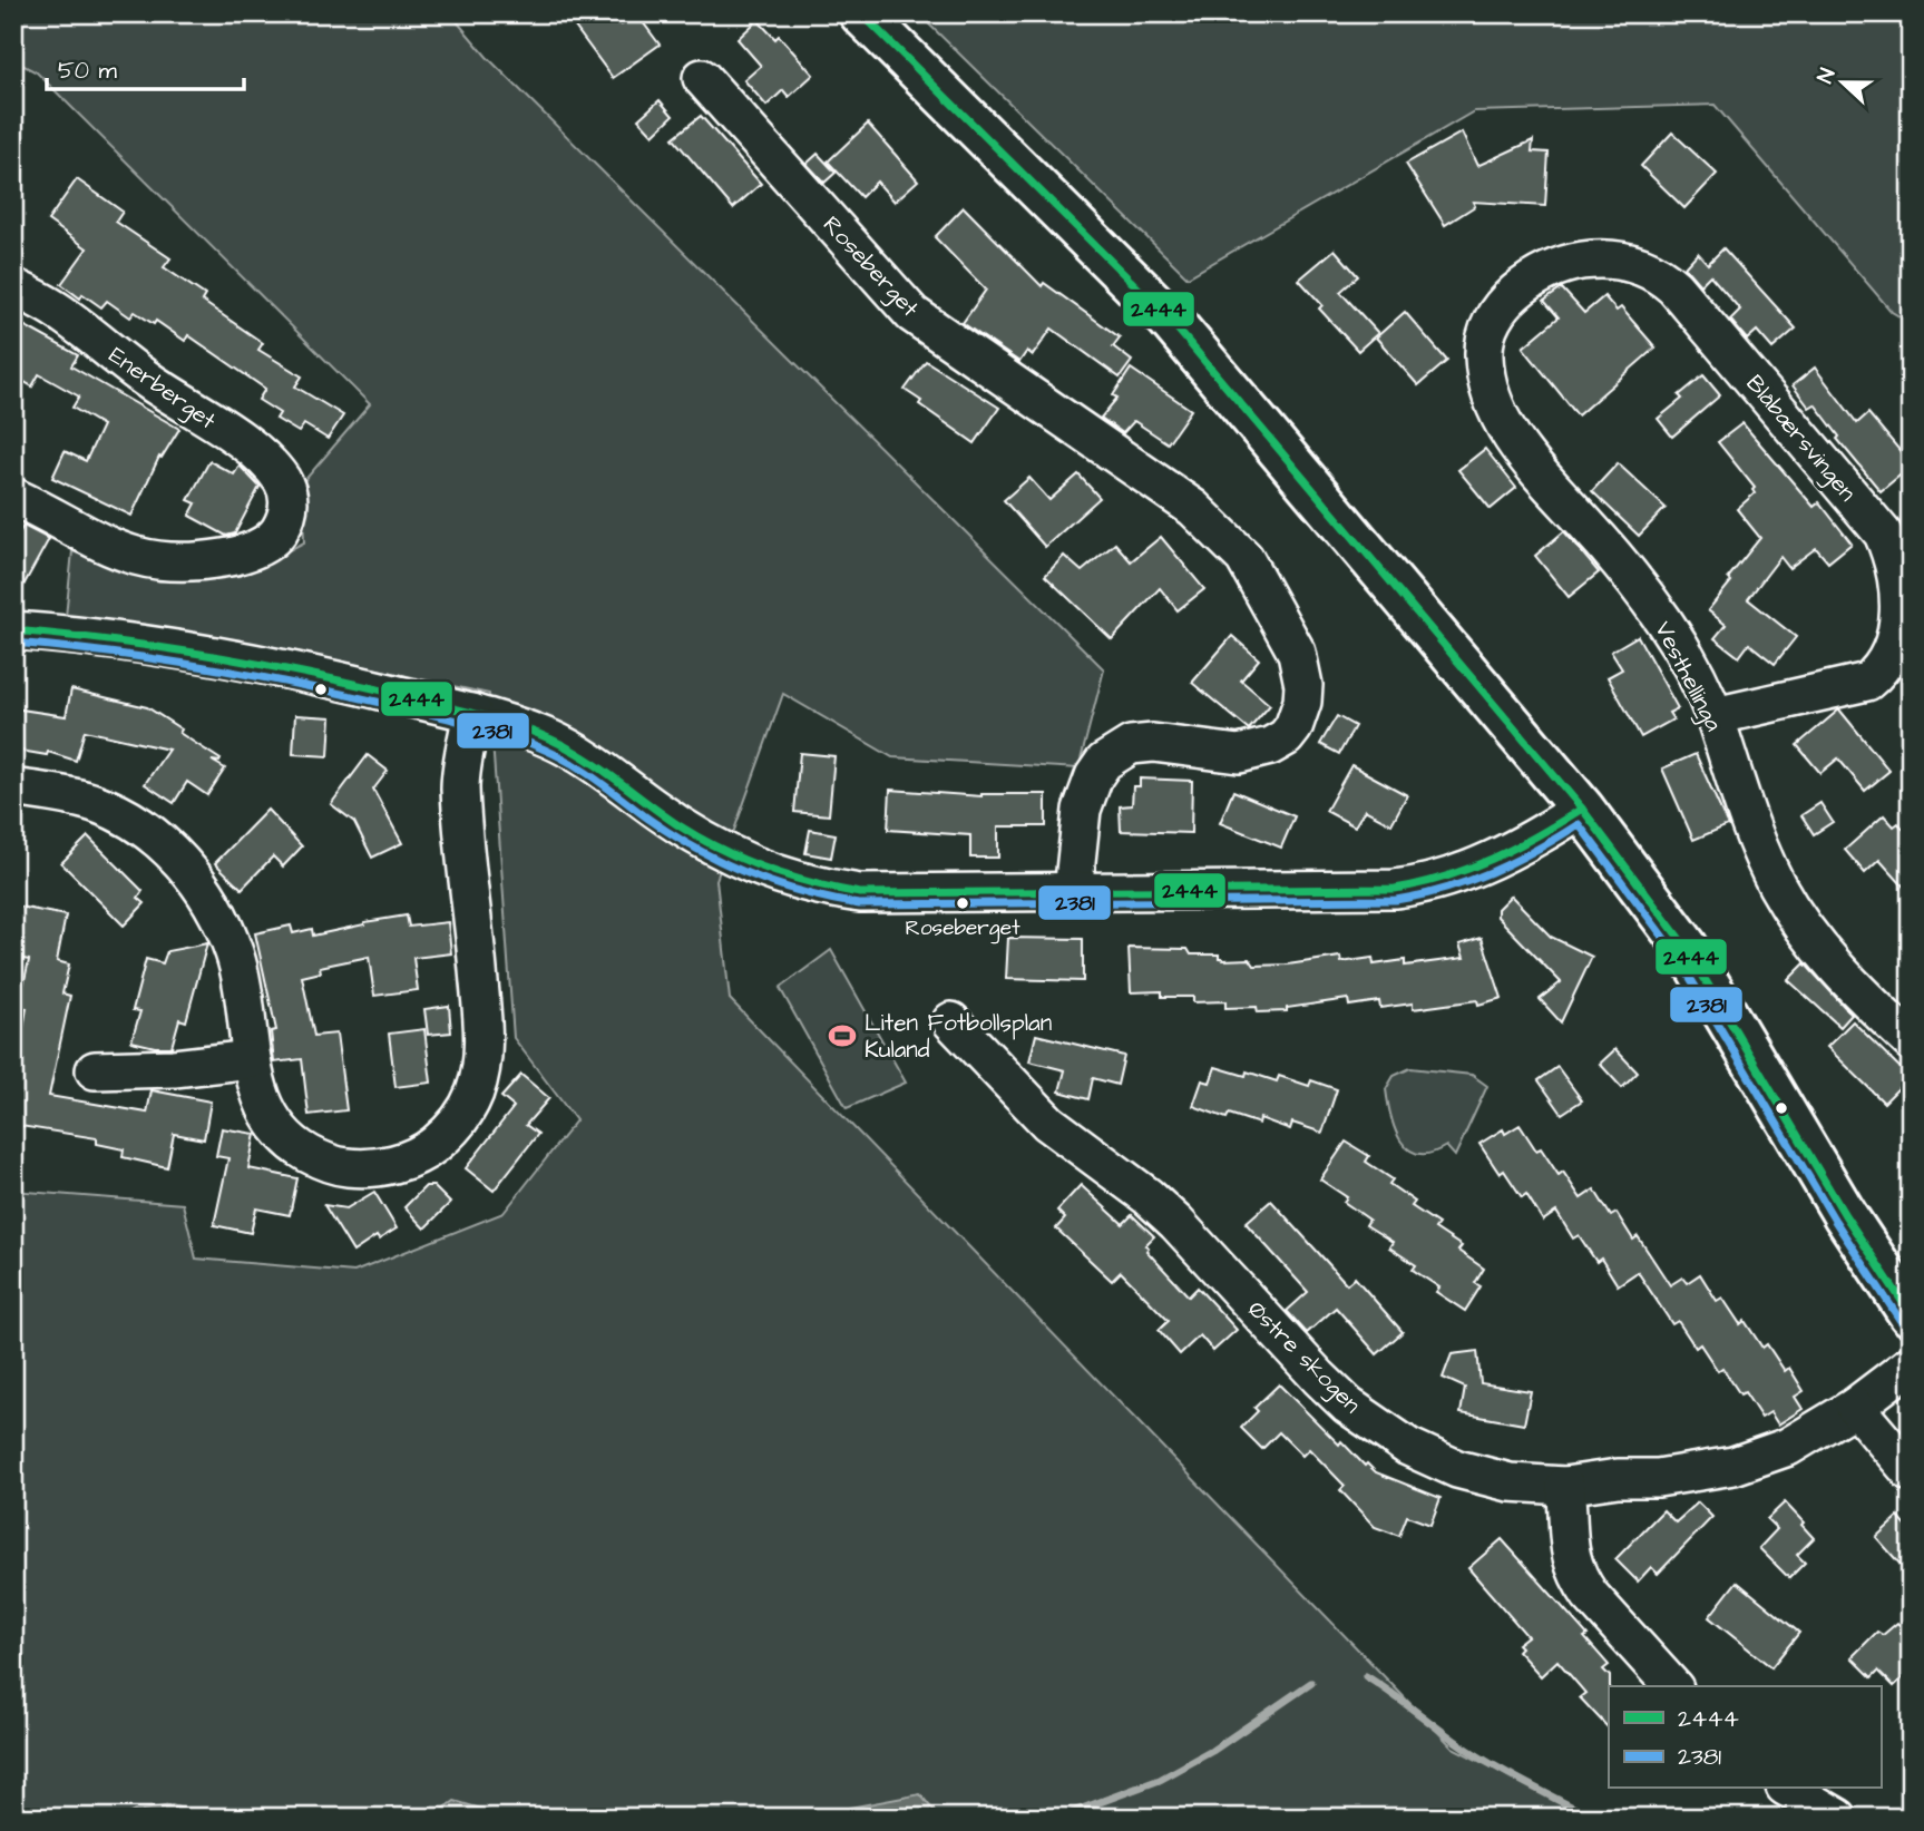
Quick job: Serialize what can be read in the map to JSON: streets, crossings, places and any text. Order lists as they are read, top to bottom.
{
  "streets": {
    "street": [
      "Roseberget",
      "Enerberget",
      "Blåbærsvingen",
      "Vesthellinga",
      "Østre skogen"
    ]
  },
  "crossings": [
    ["Blåbærsvingen", "Vesthellinga"]
  ],
  "places": {
    "other": ["Roseberget"],
    "sports": ["Liten Fotbollsplan Kuland"]
  },
  "lines": ["transit line 2444", "transit line 2381"],
  "legend": ["2444", "2381"],
  "scale_bar": "50 m",
  "north": "left"
}
